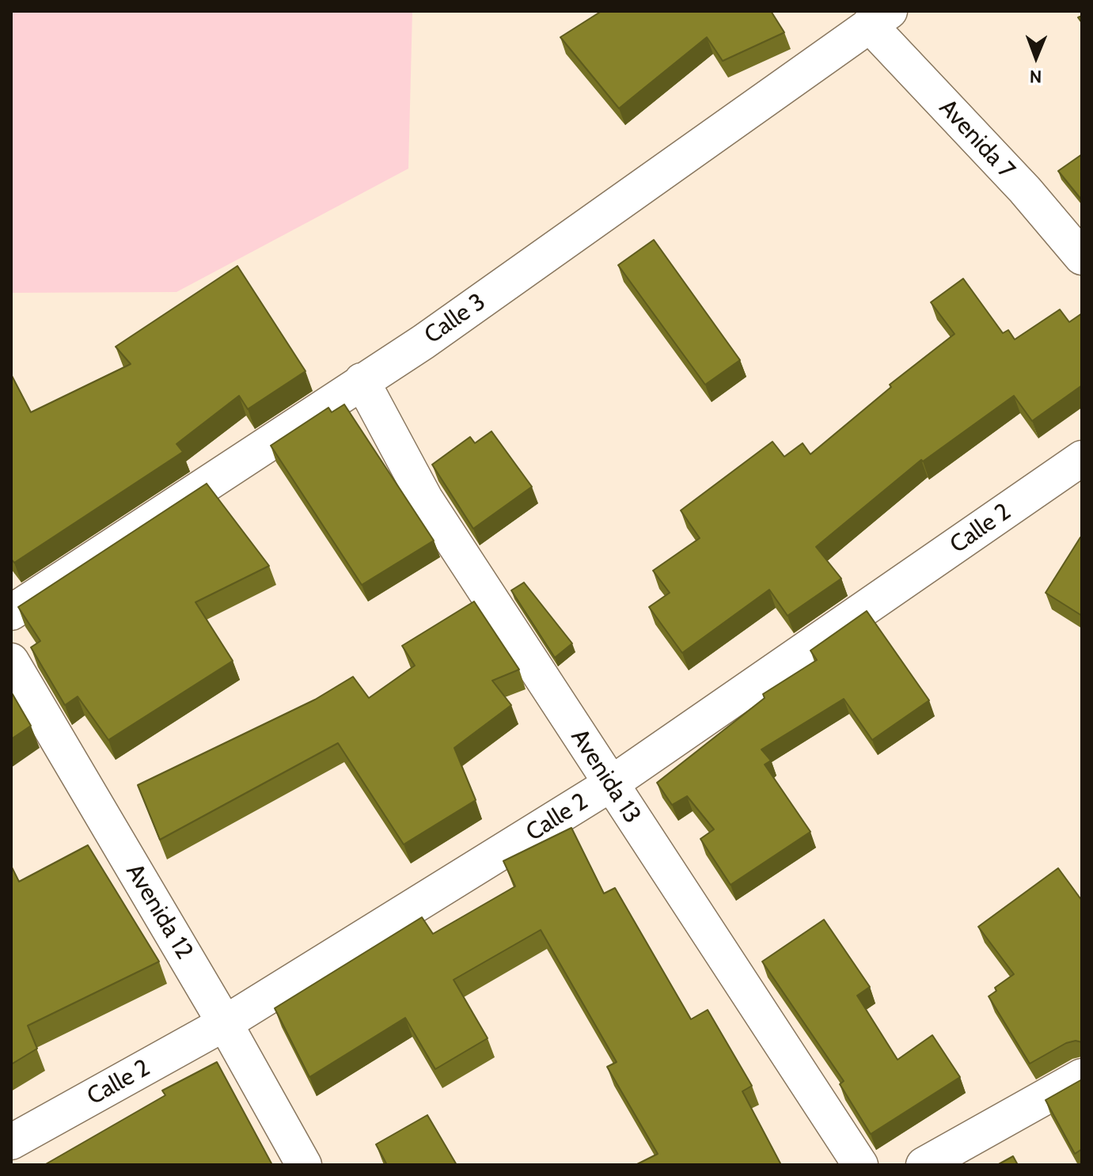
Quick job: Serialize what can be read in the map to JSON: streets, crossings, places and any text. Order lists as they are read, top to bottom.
{
  "streets": {
    "street": [
      "Avenida 7",
      "Calle 3",
      "Calle 2",
      "Avenida 13",
      "Avenida 12"
    ]
  },
  "crossings": [
    ["Avenida 7", "Calle 3"],
    ["Calle 3", "Avenida 13"],
    ["Calle 2", "Avenida 13"],
    ["Calle 2", "Avenida 12"]
  ],
  "north": "bottom"
}
